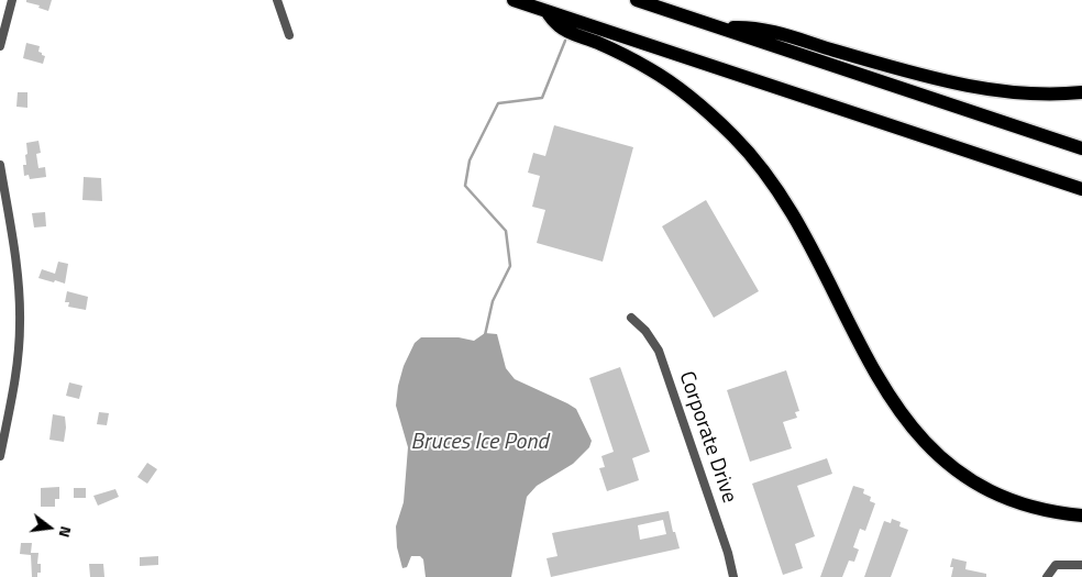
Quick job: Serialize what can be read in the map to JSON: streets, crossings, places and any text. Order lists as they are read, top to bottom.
{
  "streets": {
    "street": ["Corporate Drive"]
  },
  "water": ["Bruces Ice Pond"],
  "north": "right"
}
